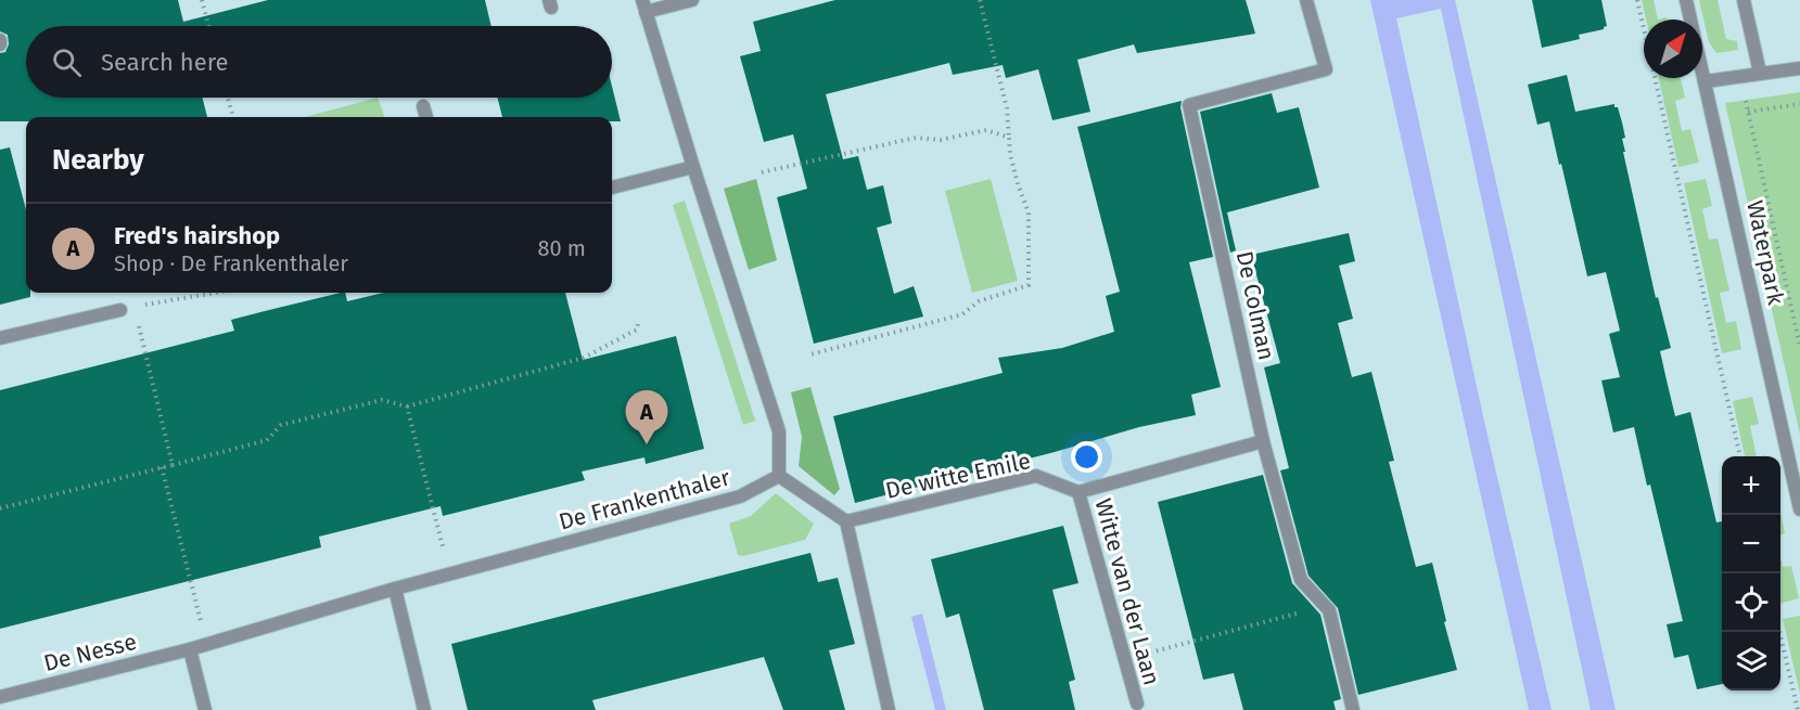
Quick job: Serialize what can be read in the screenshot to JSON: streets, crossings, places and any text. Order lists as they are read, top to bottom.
{
  "streets": {
    "street": [
      "Waterpark",
      "De Colman",
      "De witte Emile",
      "De Frankenthaler",
      "Witte van der Laan",
      "De Nesse"
    ]
  },
  "crossings": [
    ["De witte Emile", "Witte van der Laan"],
    ["De Frankenthaler", "De Nesse"]
  ],
  "north": "top right",
  "page": {
    "search": "Search here",
    "heading": "Nearby",
    "list": [
      {
        "mark": "A",
        "name": "Fred's hairshop",
        "note": "Shop · De Frankenthaler",
        "value": "80 m"
      }
    ],
    "pins": "A",
    "map_buttons": ["+", "−"]
  }
}
